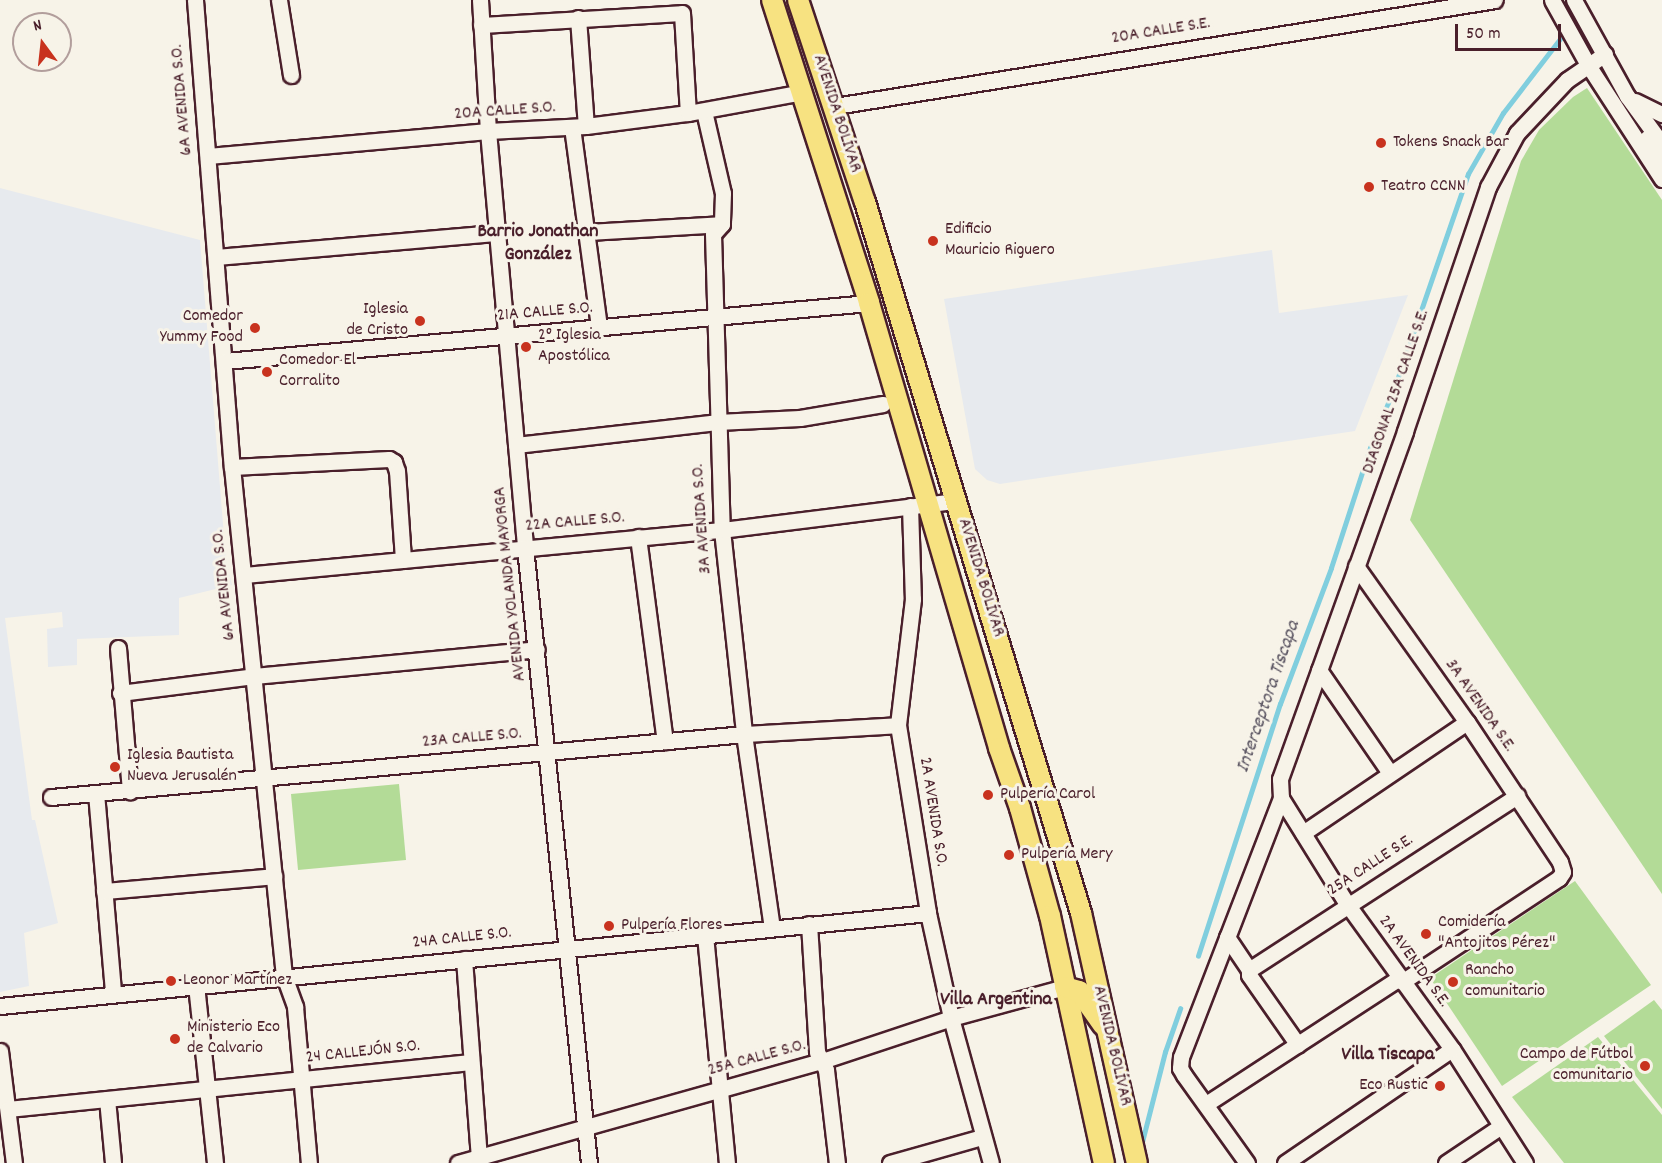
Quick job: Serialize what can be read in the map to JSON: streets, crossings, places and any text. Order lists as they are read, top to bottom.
{
  "streets": {
    "main road": ["AVENIDA BOLÍVAR"],
    "street": [
      "20A CALLE S.E.",
      "6A AVENIDA S.O.",
      "20A CALLE S.O.",
      "21A CALLE S.O.",
      "DIAGONAL 25A CALLE S.E.",
      "3A AVENIDA S.O.",
      "22A CALLE S.O.",
      "AVENIDA YOLANDA MAYORGA",
      "3A AVENIDA S.E.",
      "23A CALLE S.O.",
      "2A AVENIDA S.O.",
      "25A CALLE S.E.",
      "24A CALLE S.O.",
      "2A AVENIDA S.E.",
      "24 CALLEJÓN S.O.",
      "25A CALLE S.O."
    ]
  },
  "crossings": [
    ["20A CALLE S.E.", "AVENIDA BOLÍVAR"],
    ["6A AVENIDA S.O.", "20A CALLE S.O."],
    ["6A AVENIDA S.O.", "21A CALLE S.O."],
    ["6A AVENIDA S.O.", "22A CALLE S.O."],
    ["6A AVENIDA S.O.", "23A CALLE S.O."],
    ["6A AVENIDA S.O.", "24A CALLE S.O."],
    ["6A AVENIDA S.O.", "24 CALLEJÓN S.O."],
    ["20A CALLE S.O.", "AVENIDA BOLÍVAR"],
    ["20A CALLE S.O.", "3A AVENIDA S.O."],
    ["20A CALLE S.O.", "AVENIDA YOLANDA MAYORGA"],
    ["AVENIDA BOLÍVAR", "21A CALLE S.O."],
    ["AVENIDA BOLÍVAR", "22A CALLE S.O."],
    ["AVENIDA BOLÍVAR", "2A AVENIDA S.O."],
    ["AVENIDA BOLÍVAR", "25A CALLE S.O."],
    ["21A CALLE S.O.", "3A AVENIDA S.O."],
    ["21A CALLE S.O.", "AVENIDA YOLANDA MAYORGA"],
    ["DIAGONAL 25A CALLE S.E.", "3A AVENIDA S.E."],
    ["DIAGONAL 25A CALLE S.E.", "2A AVENIDA S.E."],
    ["3A AVENIDA S.O.", "22A CALLE S.O."],
    ["3A AVENIDA S.O.", "23A CALLE S.O."],
    ["3A AVENIDA S.O.", "24A CALLE S.O."],
    ["22A CALLE S.O.", "AVENIDA YOLANDA MAYORGA"],
    ["22A CALLE S.O.", "2A AVENIDA S.O."],
    ["AVENIDA YOLANDA MAYORGA", "23A CALLE S.O."],
    ["AVENIDA YOLANDA MAYORGA", "24A CALLE S.O."],
    ["AVENIDA YOLANDA MAYORGA", "25A CALLE S.O."],
    ["3A AVENIDA S.E.", "25A CALLE S.E."],
    ["3A AVENIDA S.E.", "2A AVENIDA S.E."],
    ["23A CALLE S.O.", "2A AVENIDA S.O."],
    ["2A AVENIDA S.O.", "24A CALLE S.O."],
    ["2A AVENIDA S.O.", "25A CALLE S.O."],
    ["25A CALLE S.E.", "2A AVENIDA S.E."]
  ],
  "districts": ["Barrio Jonathan González", "Villa Argentina", "Villa Tiscapa"],
  "water": ["Interceptora Tiscapa"],
  "places": [
    "Tokens Snack Bar",
    "Teatro CCNN",
    "Edificio Mauricio Riguero",
    "Iglesia de Cristo",
    "Comedor Yummy Food",
    "2° Iglesia Apostólica",
    "Comedor El Corralito",
    "Iglesia Bautista Nueva Jerusalén",
    "Pulpería Carol",
    "Pulpería Mery",
    "Pulpería Flores",
    "Comidería \"Antojitos Pérez\"",
    "Leonor Martínez",
    "Rancho comunitario",
    "Ministerio Eco de Calvario",
    "Campo de Fútbol comunitario",
    "Eco Rustic"
  ],
  "scale_bar": "50 m",
  "north": "top"
}
